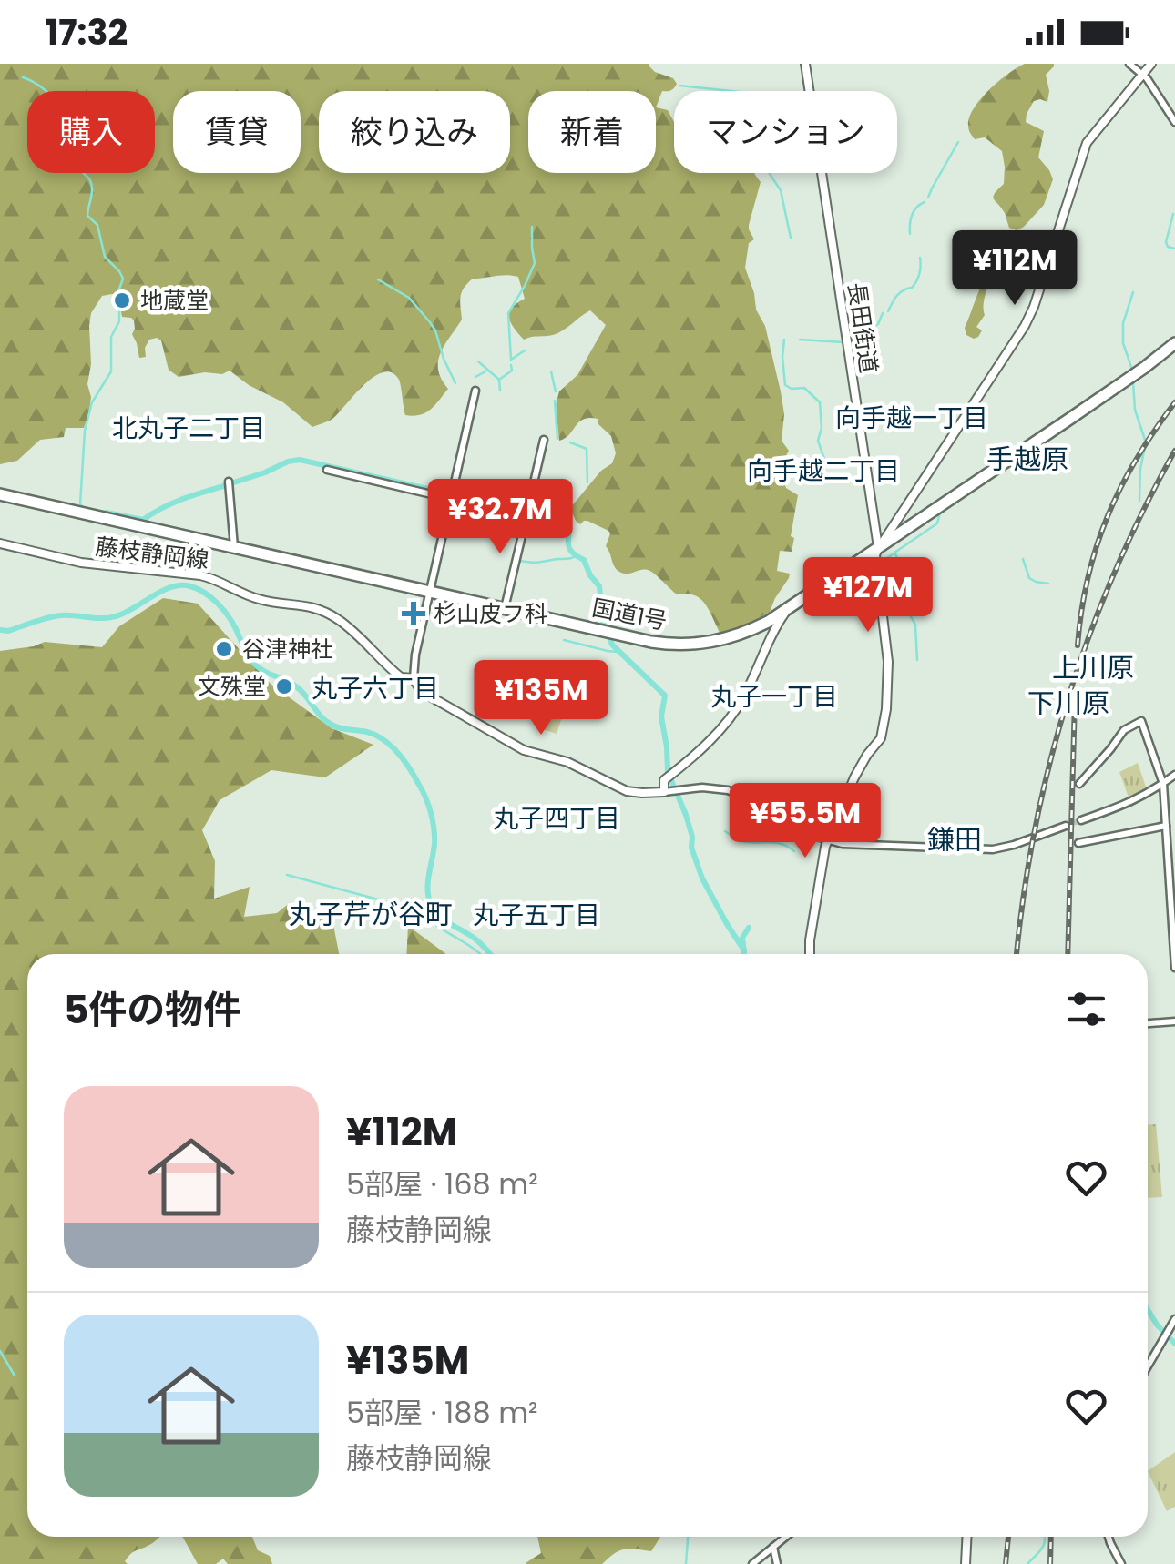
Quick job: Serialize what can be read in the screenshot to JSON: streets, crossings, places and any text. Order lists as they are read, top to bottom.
{
  "streets": {
    "highway": ["国道1号"],
    "main road": ["長田街道", "藤枝静岡線"]
  },
  "crossings": [
    ["長田街道", "国道1号"]
  ],
  "districts": [
    "向手越一丁目",
    "北丸子二丁目",
    "手越原",
    "向手越二丁目",
    "上川原",
    "丸子六丁目",
    "丸子一丁目",
    "下川原",
    "丸子四丁目",
    "鎌田",
    "丸子芹が谷町",
    "丸子五丁目"
  ],
  "places": {
    "other": ["地蔵堂", "谷津神社", "文殊堂"],
    "health": ["杉山皮フ科"]
  },
  "page": {
    "status": "17:32",
    "chip": [
      "購入",
      "賃貸",
      "絞り込み",
      "新着",
      "マンション"
    ],
    "price": [
      "¥112M",
      "¥32.7M",
      "¥127M",
      "¥135M",
      "¥55.5M"
    ],
    "heading": "5件の物件",
    "list": [
      {
        "name": "¥112M",
        "note": "5部屋 · 168 m² · 藤枝静岡線"
      },
      {
        "name": "¥135M",
        "note": "5部屋 · 188 m² · 藤枝静岡線"
      }
    ]
  }
}
